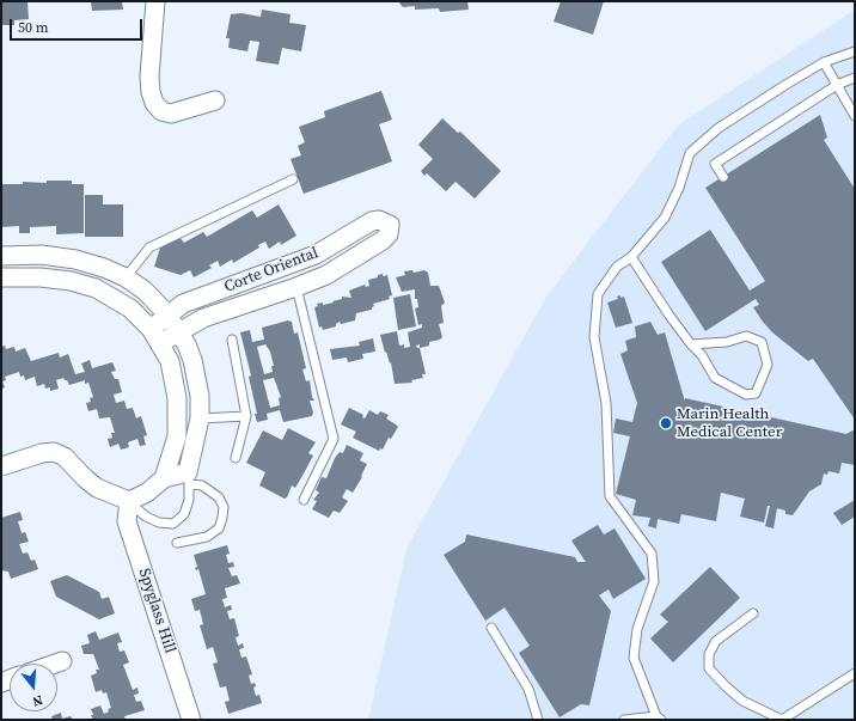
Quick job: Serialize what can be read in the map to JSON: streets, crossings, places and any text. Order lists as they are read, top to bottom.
{
  "streets": {
    "street": ["Corte Oriental", "Spyglass Hill"]
  },
  "places": ["Marin Health Medical Center"],
  "scale_bar": "50 m",
  "north": "bottom"
}
